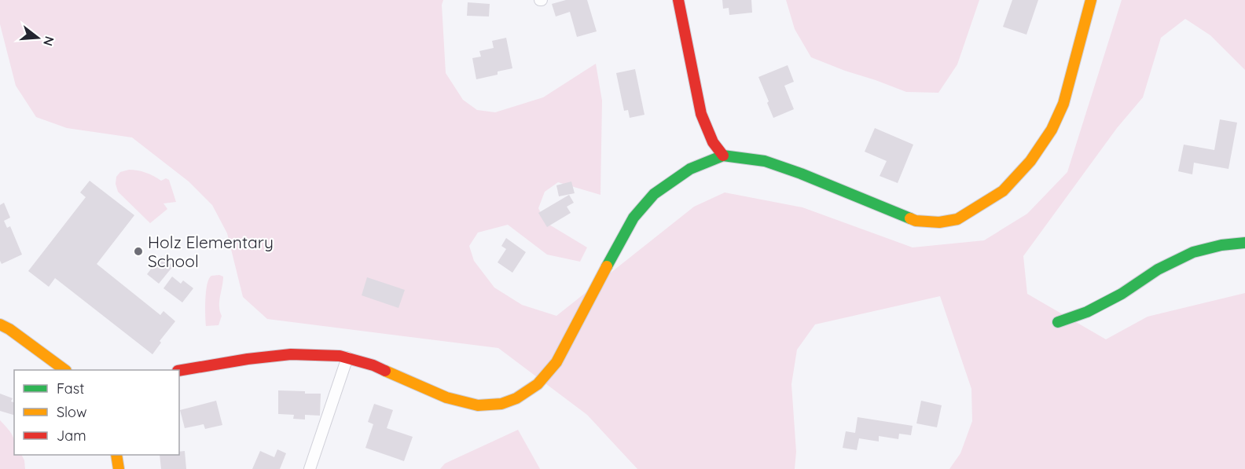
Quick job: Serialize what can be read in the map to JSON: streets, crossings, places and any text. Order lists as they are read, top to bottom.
{
  "places": ["Holz Elementary School"],
  "legend": ["Fast", "Slow", "Jam"],
  "north": "right"
}
